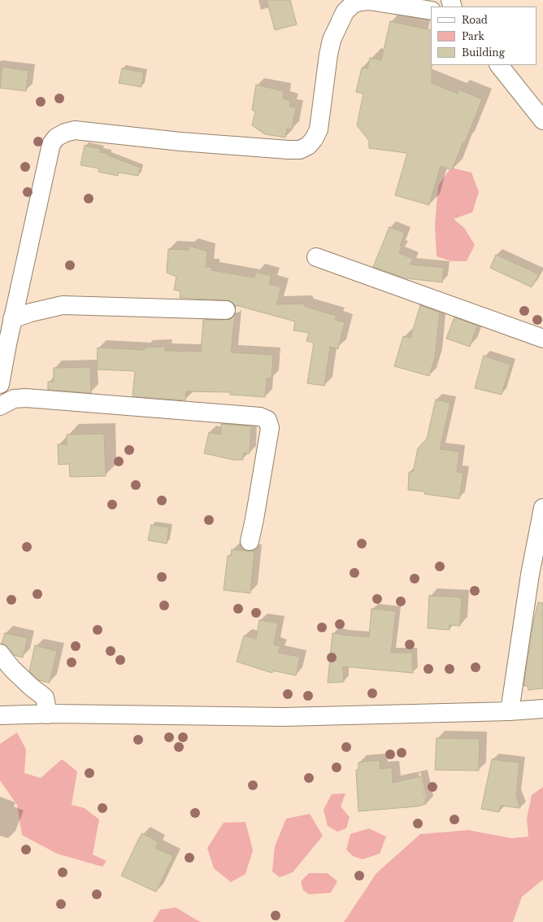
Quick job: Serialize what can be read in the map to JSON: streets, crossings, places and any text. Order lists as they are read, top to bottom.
{
  "legend": ["Road", "Park", "Building"]
}
